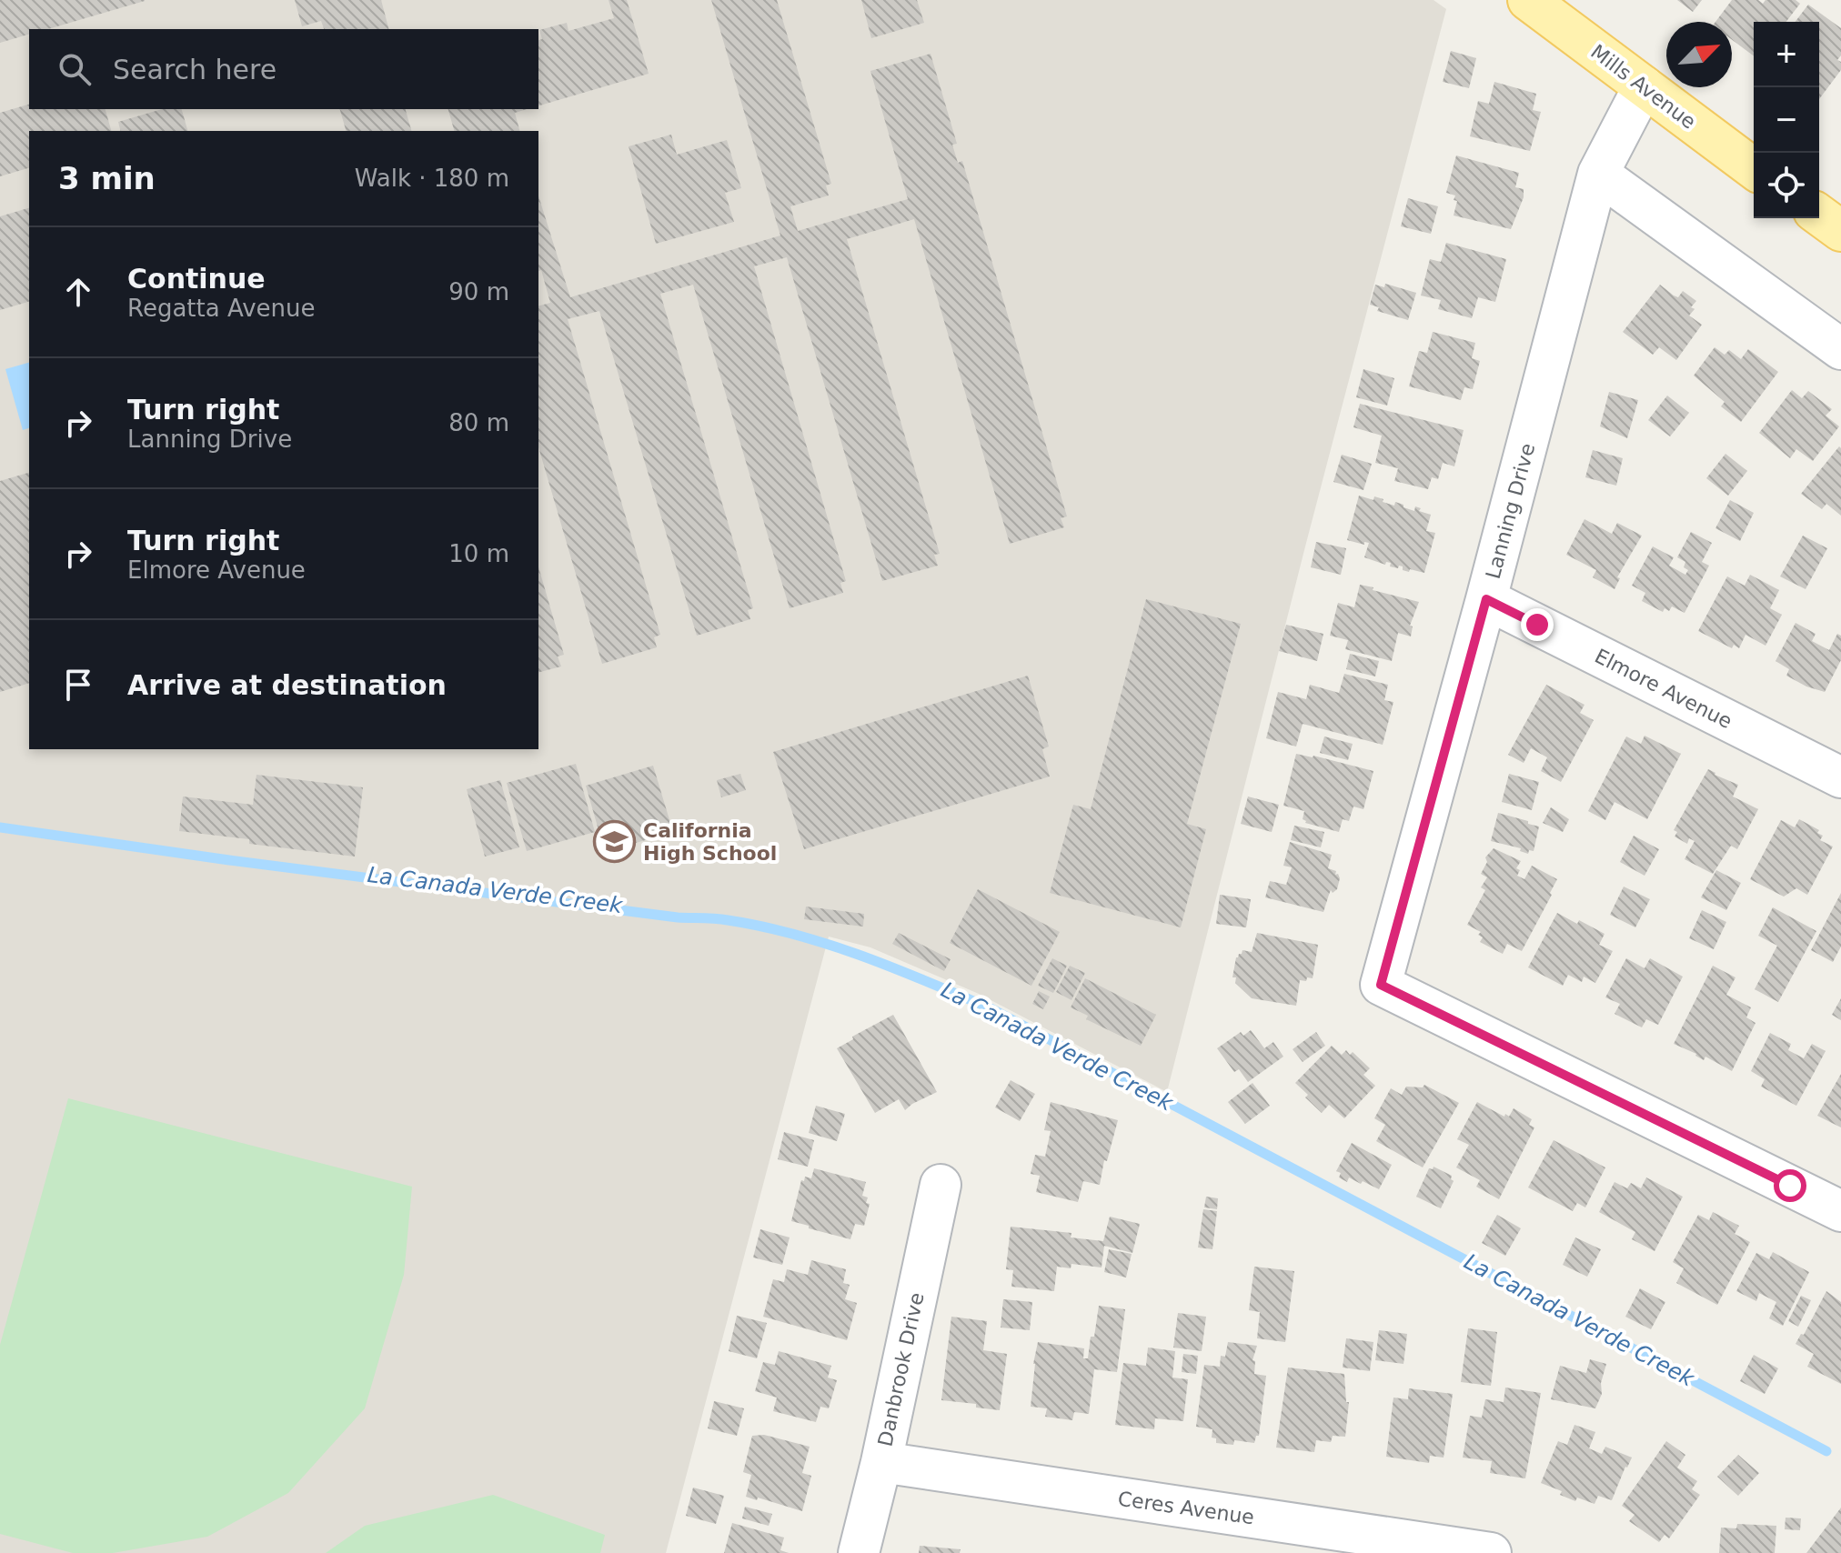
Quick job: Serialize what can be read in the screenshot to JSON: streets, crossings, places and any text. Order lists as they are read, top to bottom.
{
  "streets": {
    "main road": ["Mills Avenue"],
    "street": [
      "Lanning Drive",
      "Elmore Avenue",
      "Danbrook Drive",
      "Ceres Avenue"
    ]
  },
  "crossings": [
    ["Mills Avenue", "Lanning Drive"],
    ["Lanning Drive", "Elmore Avenue"],
    ["Danbrook Drive", "Ceres Avenue"]
  ],
  "water": ["La Canada Verde Creek"],
  "places": {
    "school or university": ["California High School"]
  },
  "north": "top right",
  "page": {
    "map_buttons": ["+", "−"],
    "search": "Search here",
    "heading": ["3 min", "Walk · 180 m"],
    "list": [
      ["Continue", "Regatta Avenue", "90 m"],
      ["Turn right", "Lanning Drive", "80 m"],
      ["Turn right", "Elmore Avenue", "10 m"],
      "Arrive at destination"
    ]
  }
}
